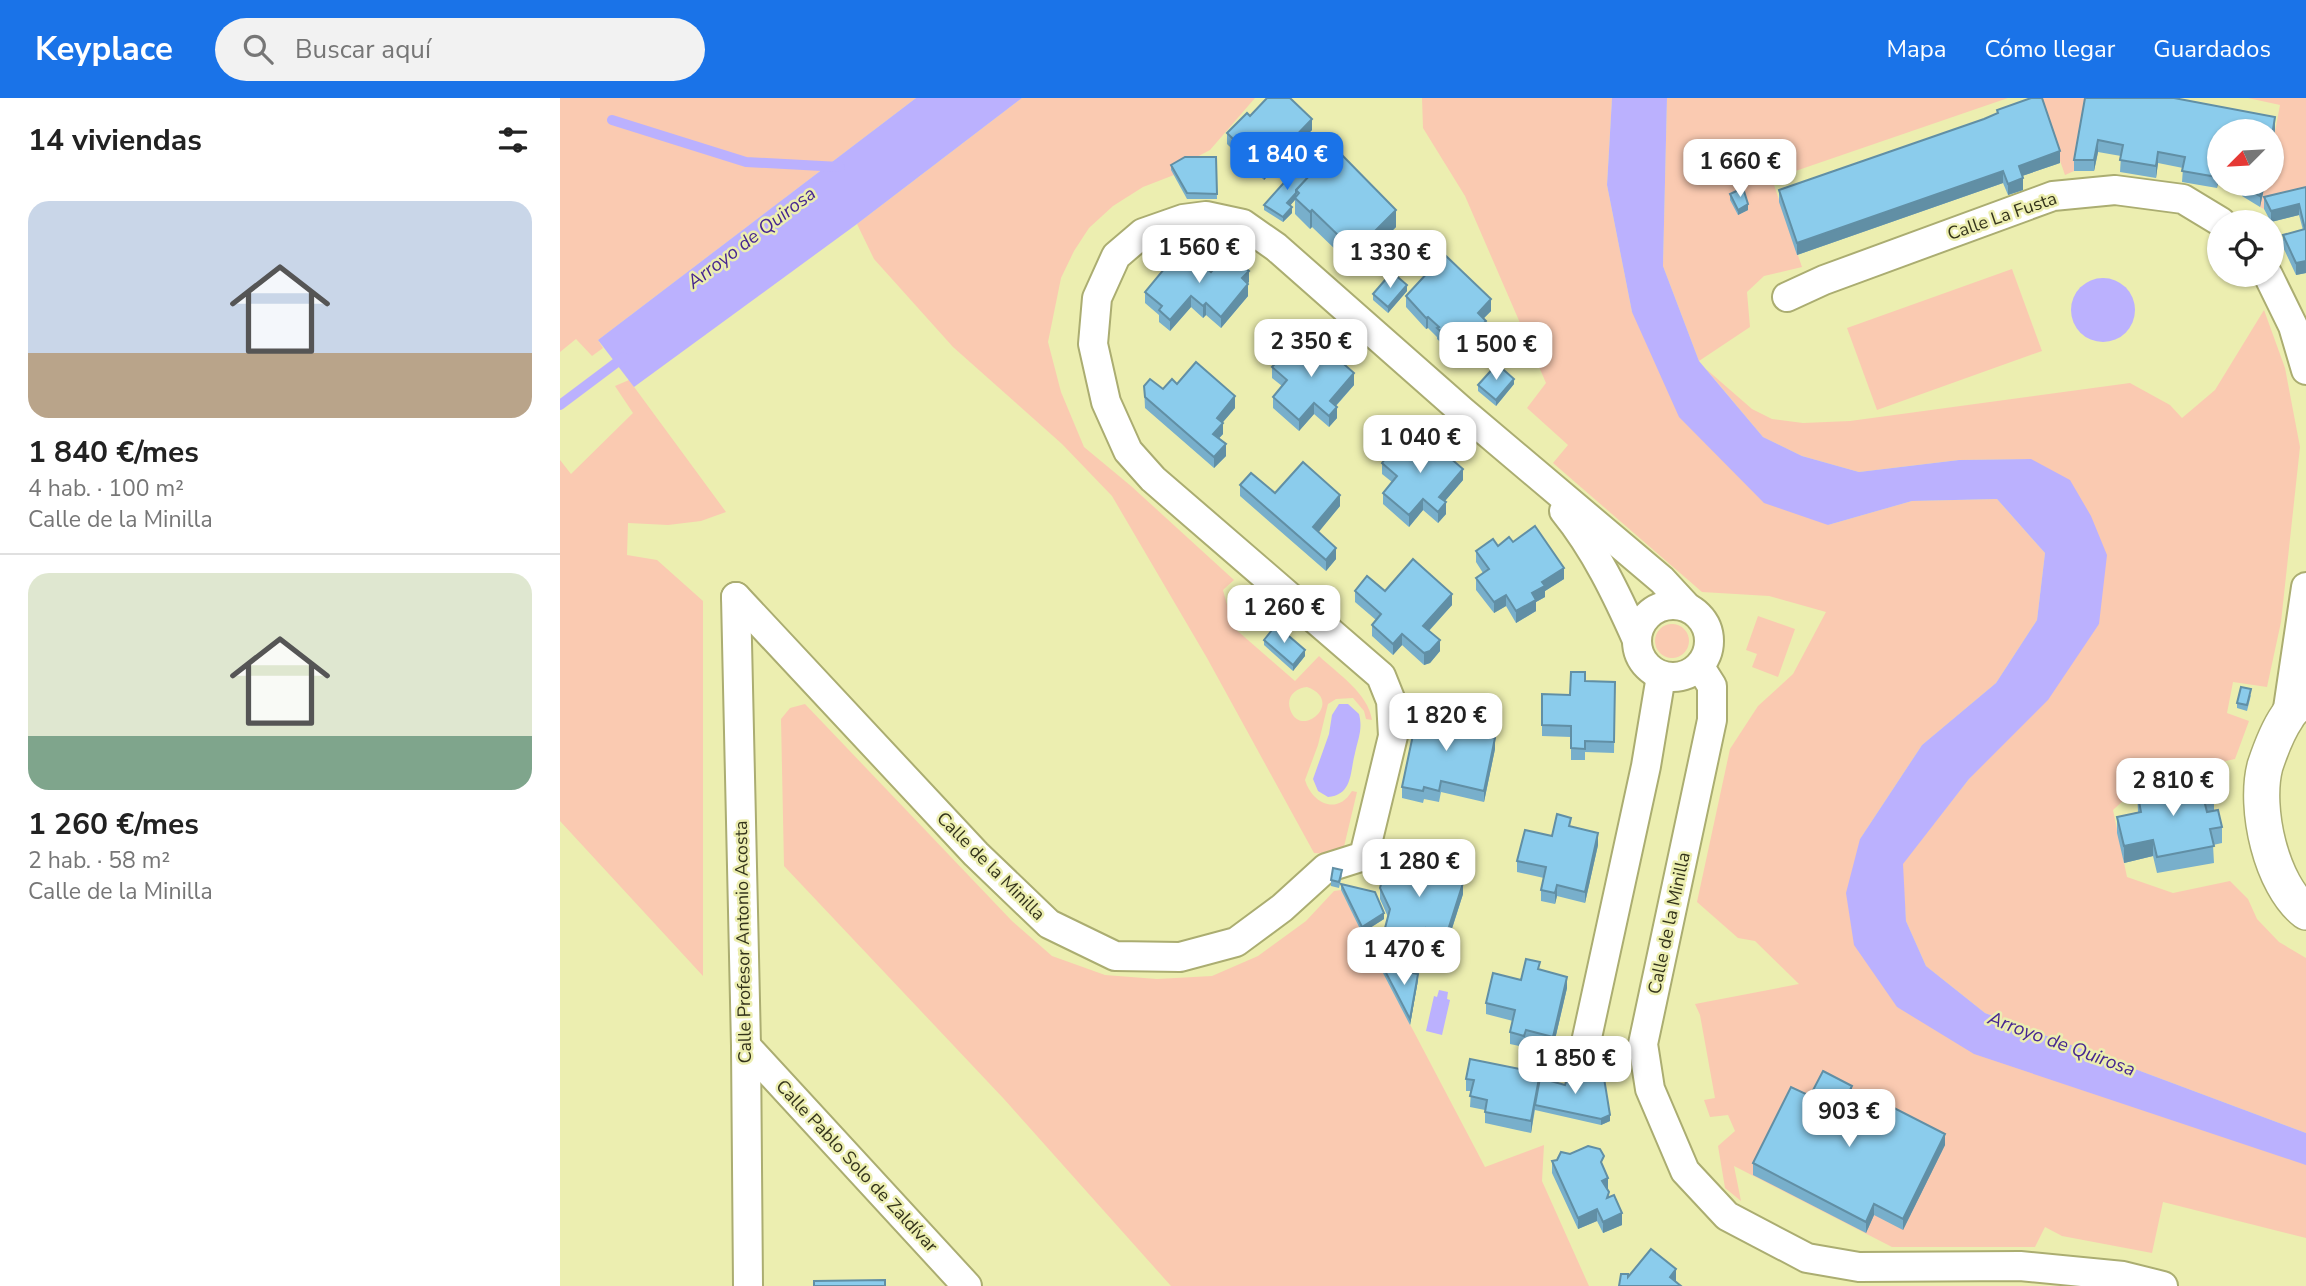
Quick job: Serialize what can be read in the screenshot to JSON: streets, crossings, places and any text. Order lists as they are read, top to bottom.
{
  "streets": {
    "street": [
      "Calle La Fusta",
      "Calle de la Minilla",
      "Calle Profesor Antonio Acosta",
      "Calle Pablo Solo de Zaldívar"
    ]
  },
  "crossings": [
    ["Calle de la Minilla", "Calle Profesor Antonio Acosta"],
    ["Calle Profesor Antonio Acosta", "Calle Pablo Solo de Zaldívar"]
  ],
  "water": ["Arroyo de Quirosa"],
  "north": "bottom left",
  "page": {
    "header": "Keyplace",
    "search": "Buscar aquí",
    "nav": ["Mapa", "Cómo llegar", "Guardados"],
    "heading": "14 viviendas",
    "price": [
      "1 840 €",
      "1 660 €",
      "1 560 €",
      "1 330 €",
      "2 350 €",
      "1 500 €",
      "1 040 €",
      "1 260 €",
      "1 820 €",
      "2 810 €",
      "1 280 €",
      "1 470 €",
      "1 850 €",
      "903 €"
    ],
    "list": [
      {
        "name": "1 840 €/mes",
        "note": "4 hab. · 100 m² · Calle de la Minilla"
      },
      {
        "name": "1 260 €/mes",
        "note": "2 hab. · 58 m² · Calle de la Minilla"
      }
    ]
  }
}
